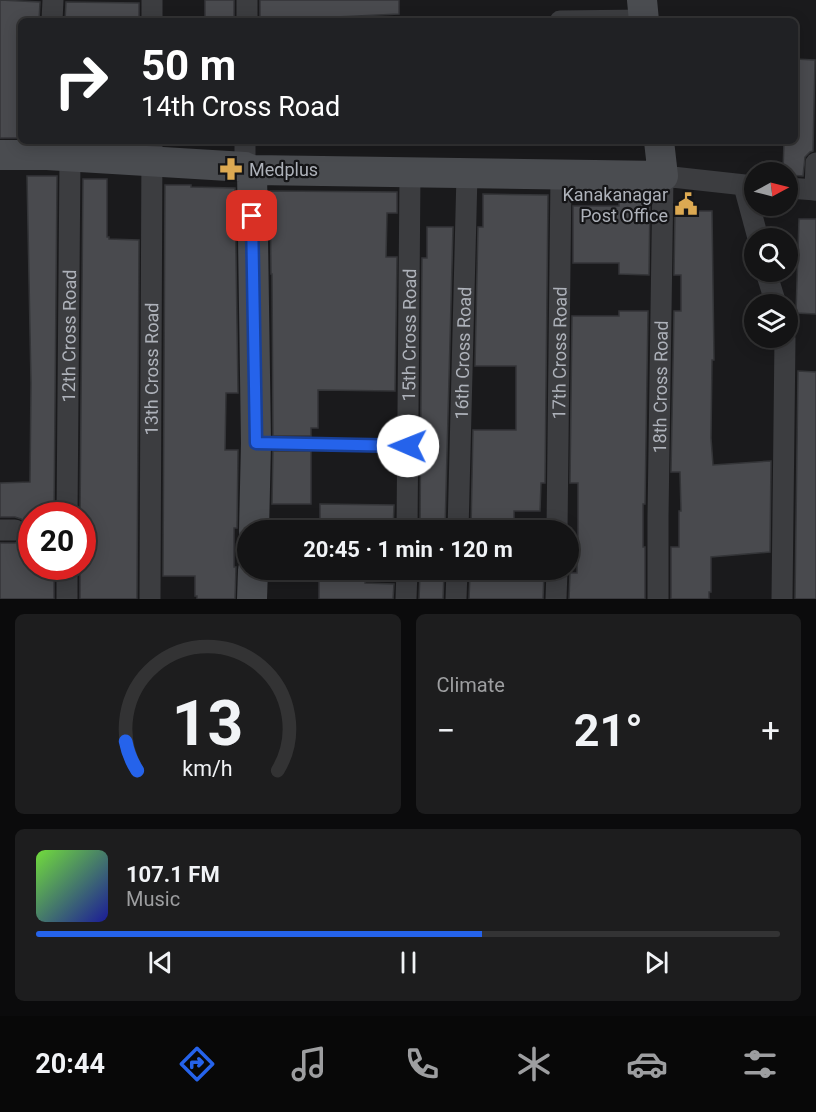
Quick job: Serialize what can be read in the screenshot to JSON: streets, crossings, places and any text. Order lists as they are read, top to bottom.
{
  "streets": {
    "street": [
      "15th Cross Road",
      "12th Cross Road",
      "16th Cross Road",
      "17th Cross Road",
      "13th Cross Road",
      "18th Cross Road"
    ]
  },
  "places": {
    "pharmacy": ["Medplus"],
    "public building": ["Kanakanagar Post Office"]
  },
  "north": "right",
  "page": {
    "turn": ["50 m", "14th Cross Road"],
    "limit": "20",
    "trip": "20:45 · 1 min · 120 m",
    "tile": "Climate",
    "heat": ["−", "21°", "+"],
    "song": ["107.1 FM", "Music"],
    "tabs": "20:44",
    "gauge": ["13", "km/h"]
  }
}
